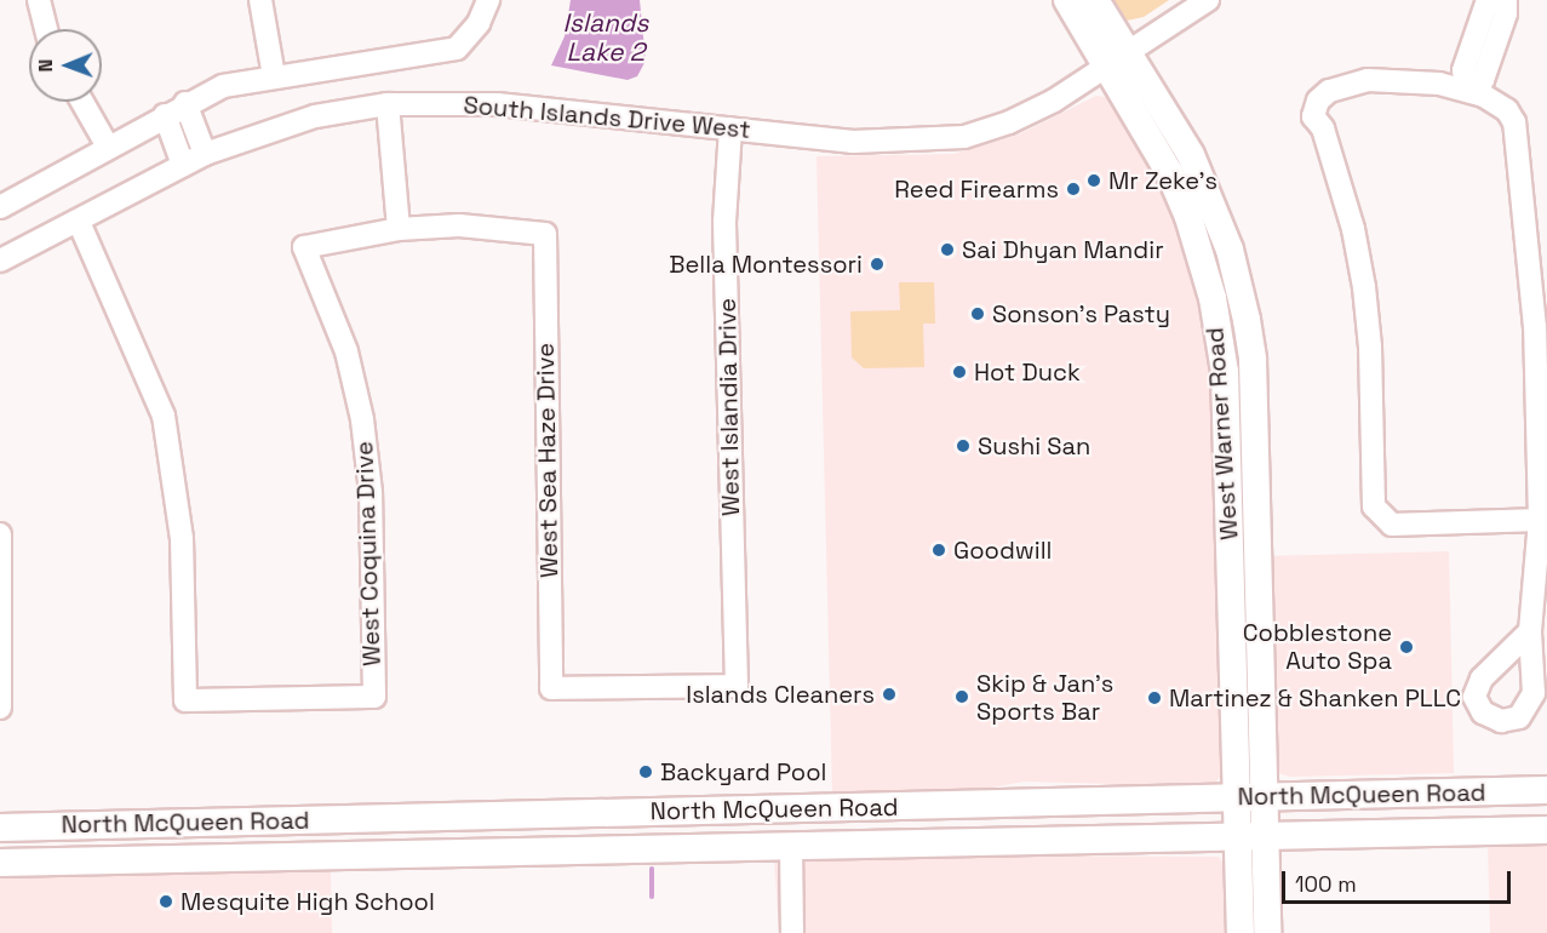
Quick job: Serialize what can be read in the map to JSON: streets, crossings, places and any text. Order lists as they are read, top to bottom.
{
  "streets": {
    "main road": ["West Warner Road", "North McQueen Road"],
    "street": [
      "South Islands Drive West",
      "West Islandia Drive",
      "West Sea Haze Drive",
      "West Coquina Drive"
    ]
  },
  "crossings": [
    ["South Islands Drive West", "West Islandia Drive"],
    ["South Islands Drive West", "West Warner Road"],
    ["South Islands Drive West", "West Coquina Drive"],
    ["West Islandia Drive", "West Sea Haze Drive"],
    ["West Warner Road", "North McQueen Road"],
    ["West Sea Haze Drive", "West Coquina Drive"]
  ],
  "water": ["Islands Lake 2"],
  "places": [
    "Mr Zeke's",
    "Reed Firearms",
    "Sai Dhyan Mandir",
    "Bella Montessori",
    "Sonson's Pasty",
    "Hot Duck",
    "Sushi San",
    "Goodwill",
    "Cobblestone Auto Spa",
    "Islands Cleaners",
    "Skip & Jan's Sports Bar",
    "Martinez & Shanken PLLC",
    "Backyard Pool",
    "Mesquite High School"
  ],
  "scale_bar": "100 m",
  "north": "left"
}
